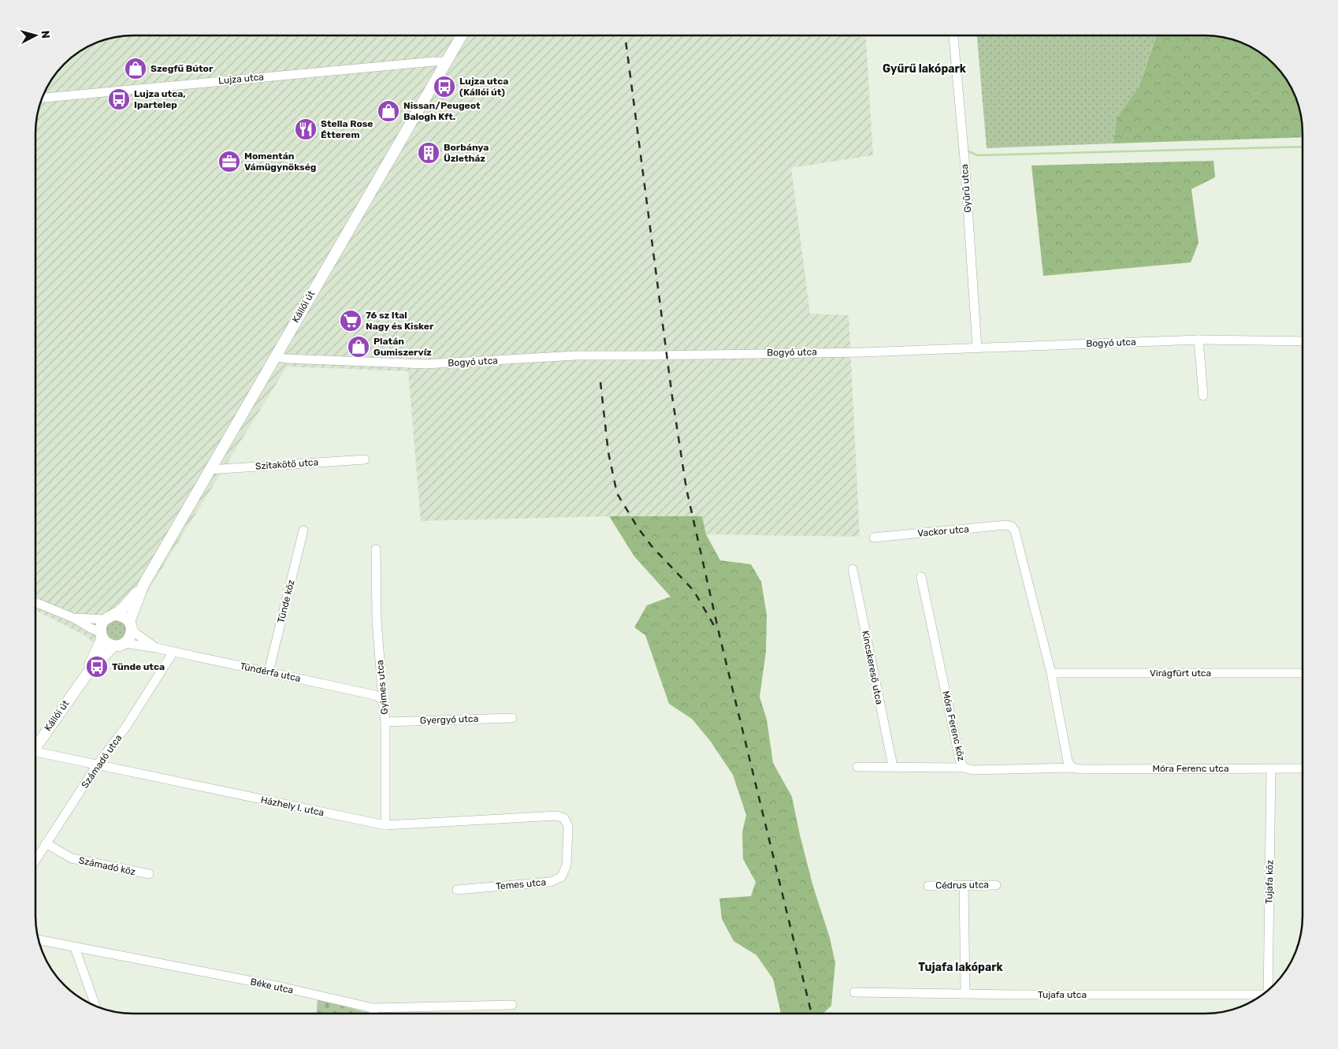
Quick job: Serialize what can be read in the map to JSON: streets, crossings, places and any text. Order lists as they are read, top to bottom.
{
  "streets": {
    "main road": ["Kállói út"],
    "street": [
      "Lujza utca",
      "Gyűrű utca",
      "Bogyó utca",
      "Szitakötő utca",
      "Vackor utca",
      "Tünde köz",
      "Kincskereső utca",
      "Tündérfa utca",
      "Virágfürt utca",
      "Gyimes utca",
      "Gyergyó utca",
      "Móra Ferenc köz",
      "Számadó utca",
      "Móra Ferenc utca",
      "Házhely I. utca",
      "Számadó köz",
      "Tujafa köz",
      "Temes utca",
      "Cédrus utca",
      "Béke utca",
      "Tujafa utca"
    ]
  },
  "crossings": [
    ["Lujza utca", "Kállói út"],
    ["Gyűrű utca", "Bogyó utca"],
    ["Kállói út", "Bogyó utca"],
    ["Kállói út", "Szitakötő utca"],
    ["Kállói út", "Tündérfa utca"],
    ["Vackor utca", "Virágfürt utca"],
    ["Tünde köz", "Tündérfa utca"],
    ["Tündérfa utca", "Gyimes utca"],
    ["Tündérfa utca", "Számadó utca"],
    ["Gyimes utca", "Gyergyó utca"],
    ["Gyimes utca", "Házhely I. utca"],
    ["Móra Ferenc köz", "Móra Ferenc utca"],
    ["Számadó utca", "Házhely I. utca"],
    ["Számadó utca", "Számadó köz"],
    ["Móra Ferenc utca", "Tujafa köz"],
    ["Házhely I. utca", "Temes utca"]
  ],
  "districts": ["Gyűrű lakópark", "Tujafa lakópark"],
  "places": {
    "shop": ["Szegfű Bútor", "Nissan/Peugeot Balogh Kft.", "Platán Gumiszervíz"],
    "bus stop": ["Lujza utca (Kállói út)", "Lujza utca, Ipartelep", "Tünde utca"],
    "restaurant": ["Stella Rose Étterem"],
    "building": ["Borbánya Üzletház"],
    "office": ["Momentán Vámügynökség"],
    "supermarket": ["76 sz Ital Nagy és Kisker"]
  },
  "north": "right"
}
